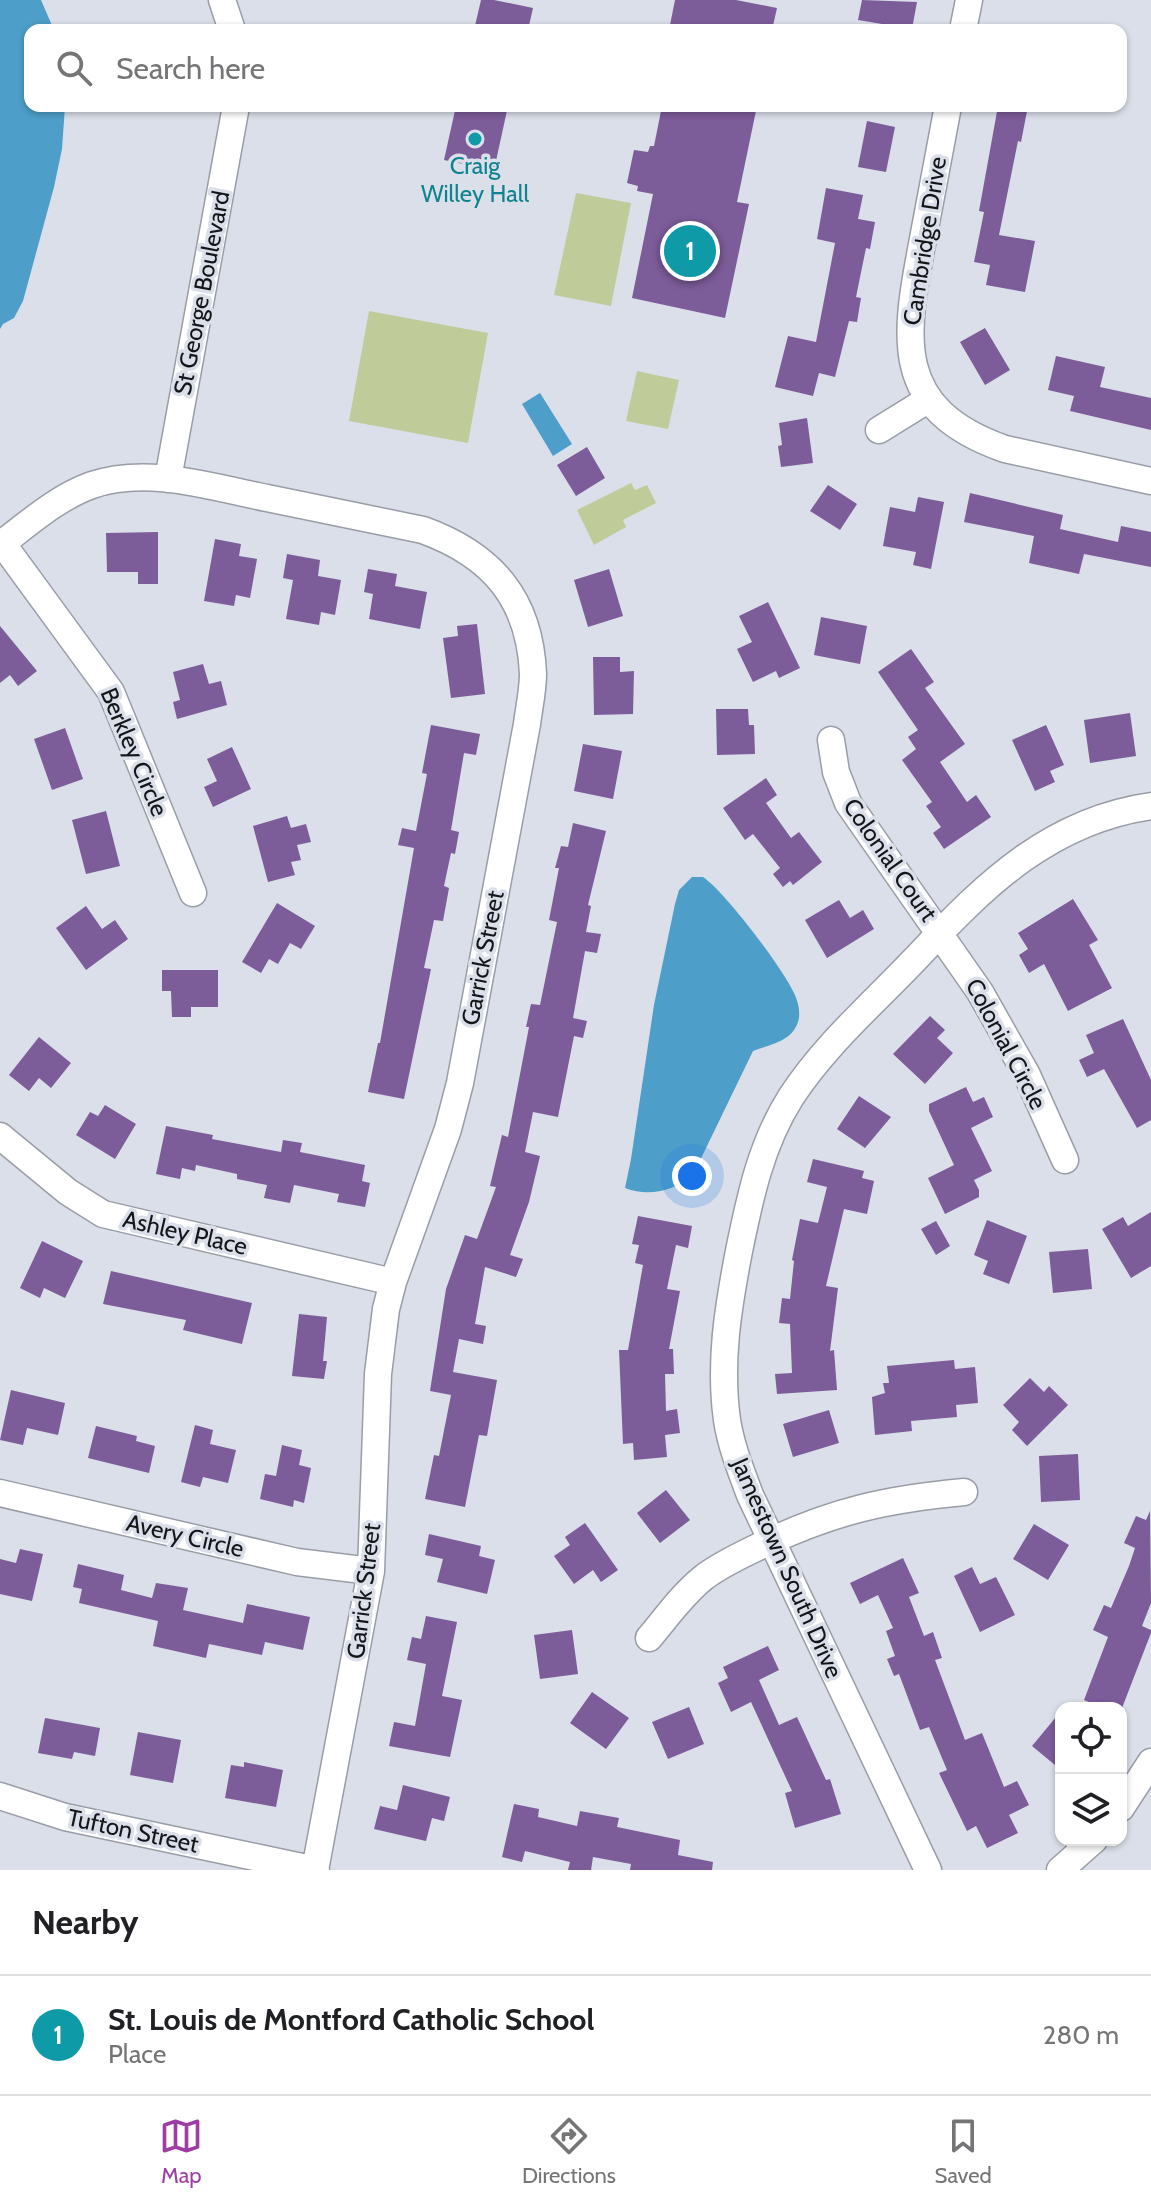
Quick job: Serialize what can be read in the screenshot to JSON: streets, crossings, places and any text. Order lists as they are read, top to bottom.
{
  "streets": {
    "street": [
      "Cambridge Drive",
      "St George Boulevard",
      "Berkley Circle",
      "Colonial Court",
      "Garrick Street",
      "Colonial Circle",
      "Ashley Place",
      "Avery Circle",
      "Jamestown South Drive",
      "Tufton Street"
    ]
  },
  "crossings": [
    ["St George Boulevard", "Garrick Street"],
    ["Berkley Circle", "Garrick Street"],
    ["Colonial Court", "Colonial Circle"],
    ["Colonial Court", "Jamestown South Drive"],
    ["Garrick Street", "Ashley Place"],
    ["Garrick Street", "Avery Circle"],
    ["Garrick Street", "Tufton Street"],
    ["Colonial Circle", "Jamestown South Drive"]
  ],
  "places": ["Craig Willey Hall"],
  "page": {
    "search": "Search here",
    "pins": "1",
    "heading": "Nearby",
    "list": [
      {
        "mark": "1",
        "name": "St. Louis de Montford Catholic School",
        "note": "Place",
        "value": "280 m"
      }
    ],
    "nav": ["Map", "Directions", "Saved"]
  }
}
